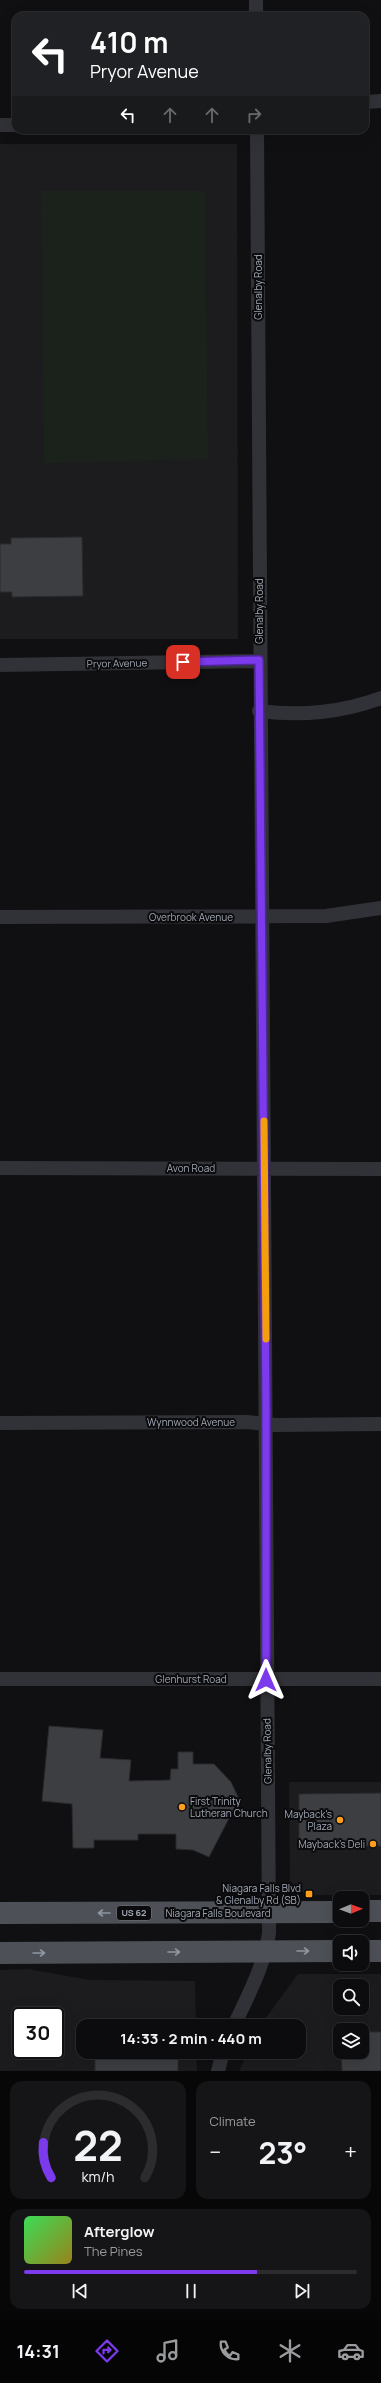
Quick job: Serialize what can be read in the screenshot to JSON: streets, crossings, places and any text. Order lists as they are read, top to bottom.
{
  "streets": {
    "main road": ["US 62", "Niagara Falls Boulevard"],
    "street": [
      "Glenalby Road",
      "Pryor Avenue",
      "Overbrook Avenue",
      "Avon Road",
      "Wynnwood Avenue",
      "Glenhurst Road"
    ]
  },
  "crossings": [
    ["Glenalby Road", "Pryor Avenue"],
    ["Glenalby Road", "Overbrook Avenue"],
    ["Glenalby Road", "Avon Road"],
    ["Glenalby Road", "Wynnwood Avenue"],
    ["Glenalby Road", "Glenhurst Road"],
    ["Glenalby Road", "Niagara Falls Boulevard"]
  ],
  "places": {
    "other": ["First Trinity Lutheran Church", "Mayback's Plaza", "Mayback's Deli"],
    "transit": ["Niagara Falls Blvd & Glenalby Rd (SB)"]
  },
  "north": "right",
  "page": {
    "turn": ["410 m", "Pryor Avenue"],
    "limit": "30",
    "trip": "14:33 · 2 min · 440 m",
    "tile": "Climate",
    "heat": ["−", "23°", "+"],
    "song": ["Afterglow", "The Pines"],
    "tabs": "14:31",
    "gauge": ["22", "km/h"]
  }
}
